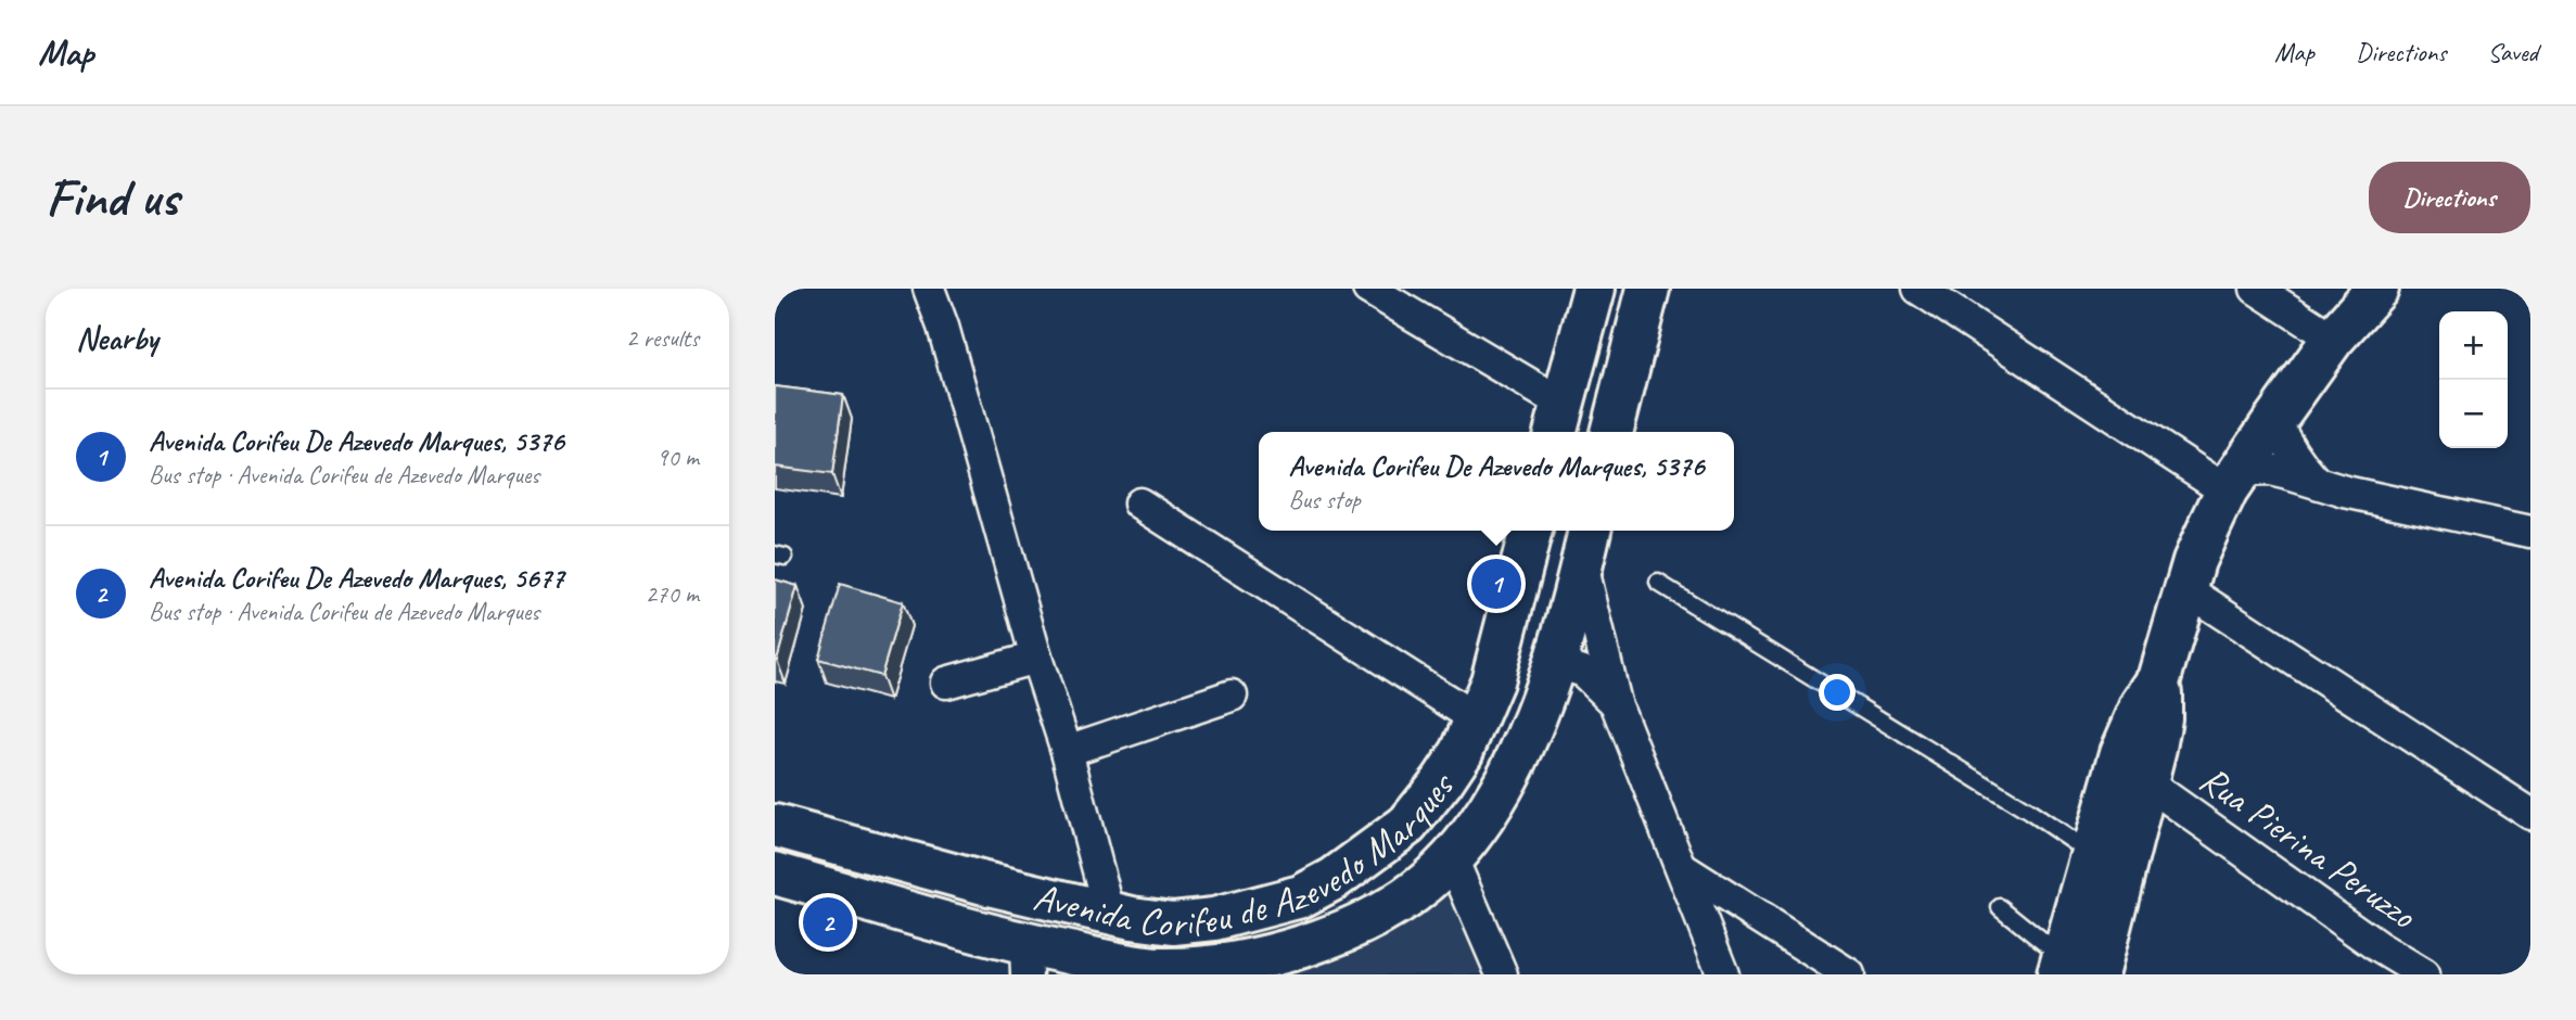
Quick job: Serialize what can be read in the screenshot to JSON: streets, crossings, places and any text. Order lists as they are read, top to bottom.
{
  "streets": {
    "main road": ["Avenida Corifeu de Azevedo Marques"],
    "street": ["Rua Pierina Peruzzo"]
  },
  "page": {
    "header": "Map",
    "nav": ["Map", "Directions", "Saved"],
    "buttons": "Directions",
    "title": "Find us",
    "heading": ["Nearby", "2 results"],
    "map_buttons": ["+", "−"],
    "list": [
      {
        "mark": "1",
        "name": "Avenida Corifeu De Azevedo Marques, 5376",
        "note": "Bus stop · Avenida Corifeu de Azevedo Marques",
        "value": "90 m"
      },
      {
        "mark": "2",
        "name": "Avenida Corifeu De Azevedo Marques, 5677",
        "note": "Bus stop · Avenida Corifeu de Azevedo Marques",
        "value": "270 m"
      }
    ],
    "popup": ["Avenida Corifeu De Azevedo Marques, 5376", "Bus stop"],
    "pins": ["1", "2"]
  }
}
